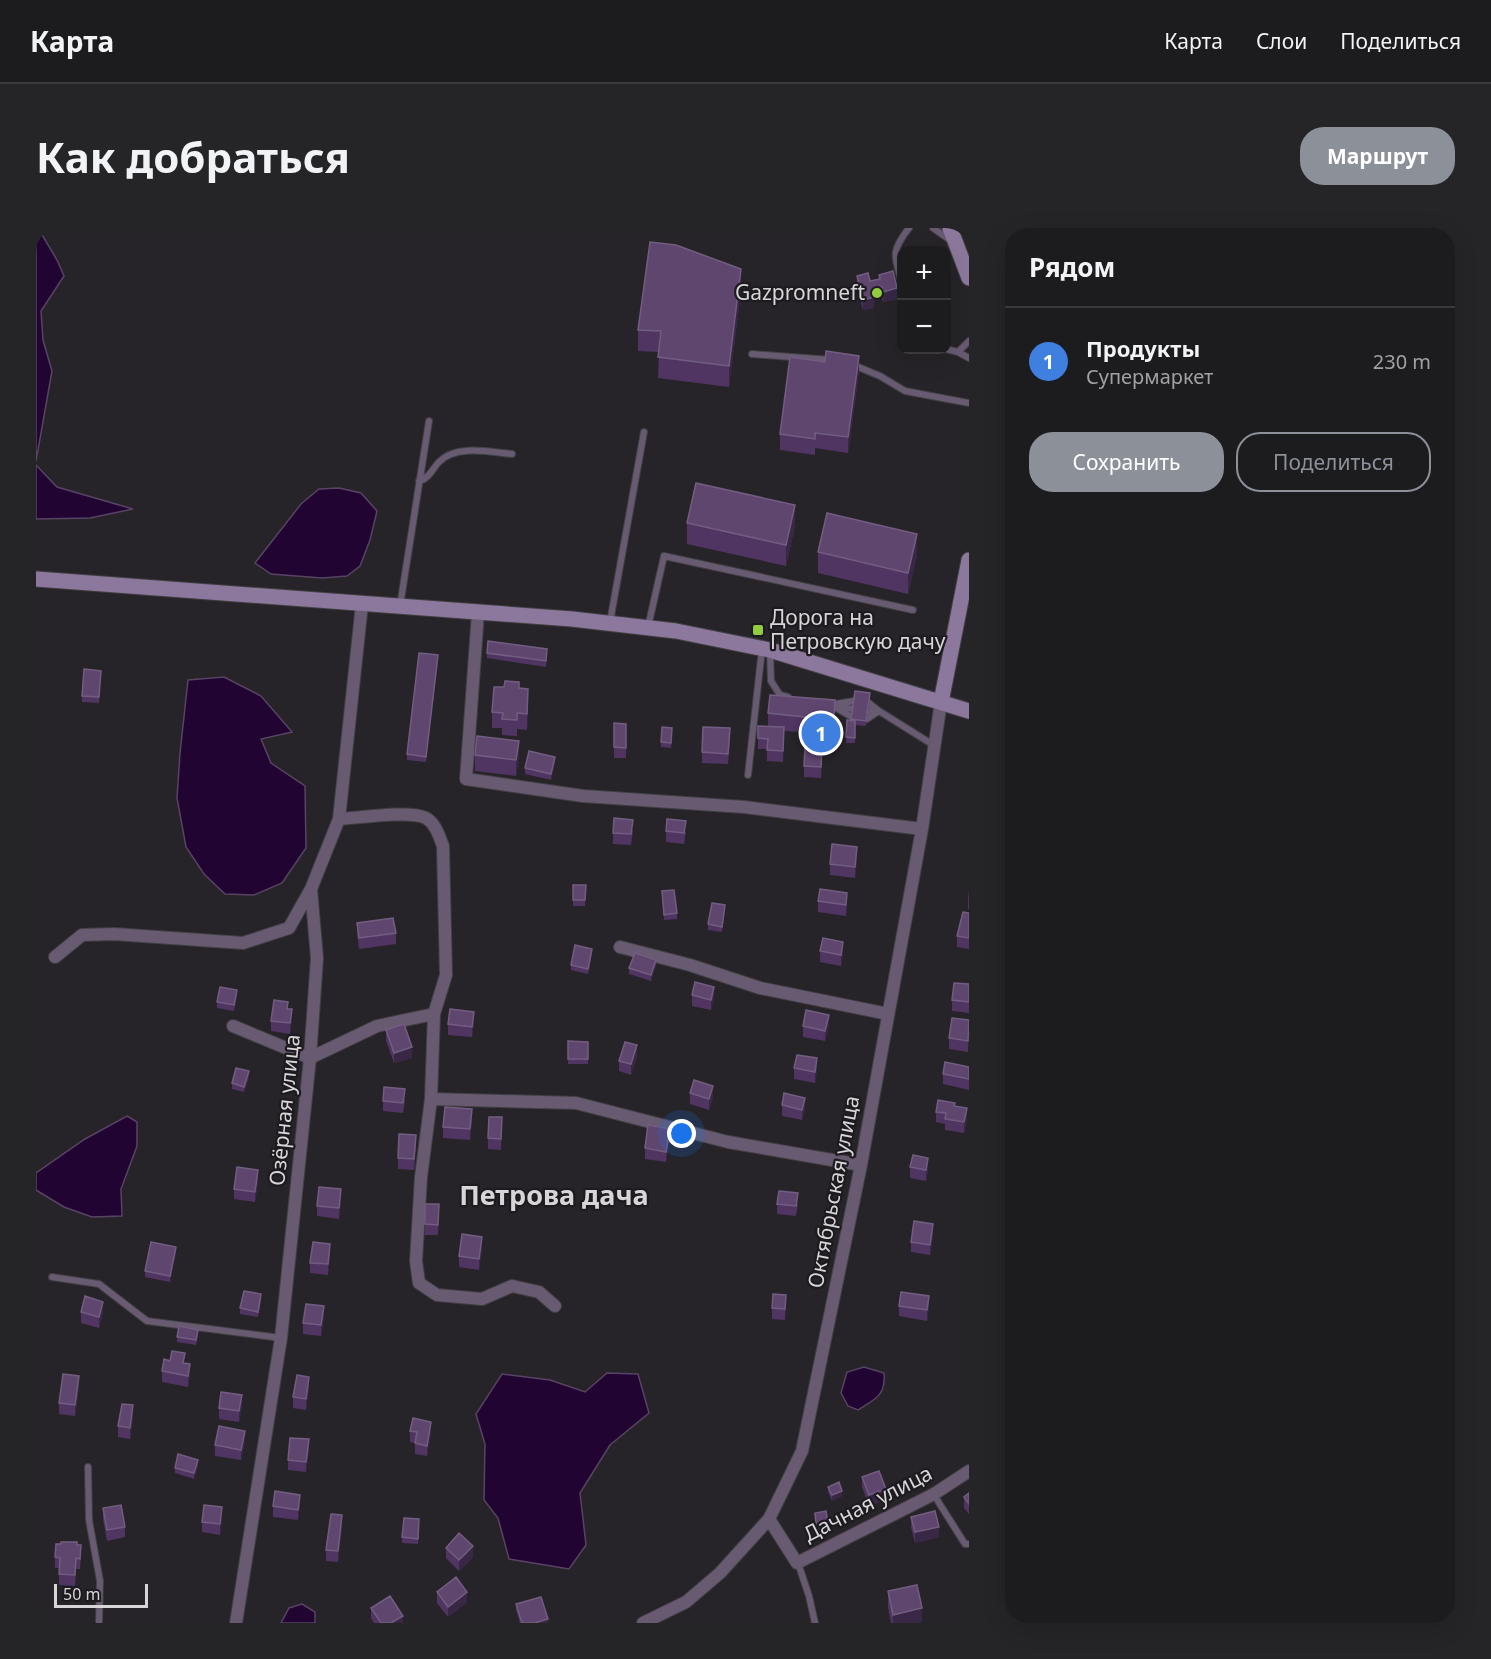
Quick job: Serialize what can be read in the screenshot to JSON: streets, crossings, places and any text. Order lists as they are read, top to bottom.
{
  "streets": {
    "street": ["Озёрная улица", "Октябрьская улица", "Дачная улица"]
  },
  "crossings": [
    ["Октябрьская улица", "Дачная улица"]
  ],
  "districts": ["Петрова дача"],
  "places": {
    "other": ["Gazpromneft"],
    "transit": ["Дорога на Петровскую дачу"]
  },
  "scale_bar": "50 m",
  "page": {
    "header": "Карта",
    "nav": ["Карта", "Слои", "Поделиться"],
    "buttons": [
      "Маршрут",
      ["Сохранить", "Поделиться"]
    ],
    "title": "Как добраться",
    "heading": "Рядом",
    "map_buttons": ["+", "−"],
    "list": [
      {
        "mark": "1",
        "name": "Продукты",
        "note": "Супермаркет",
        "value": "230 m"
      }
    ],
    "pins": "1",
    "scale": "50 m"
  }
}
